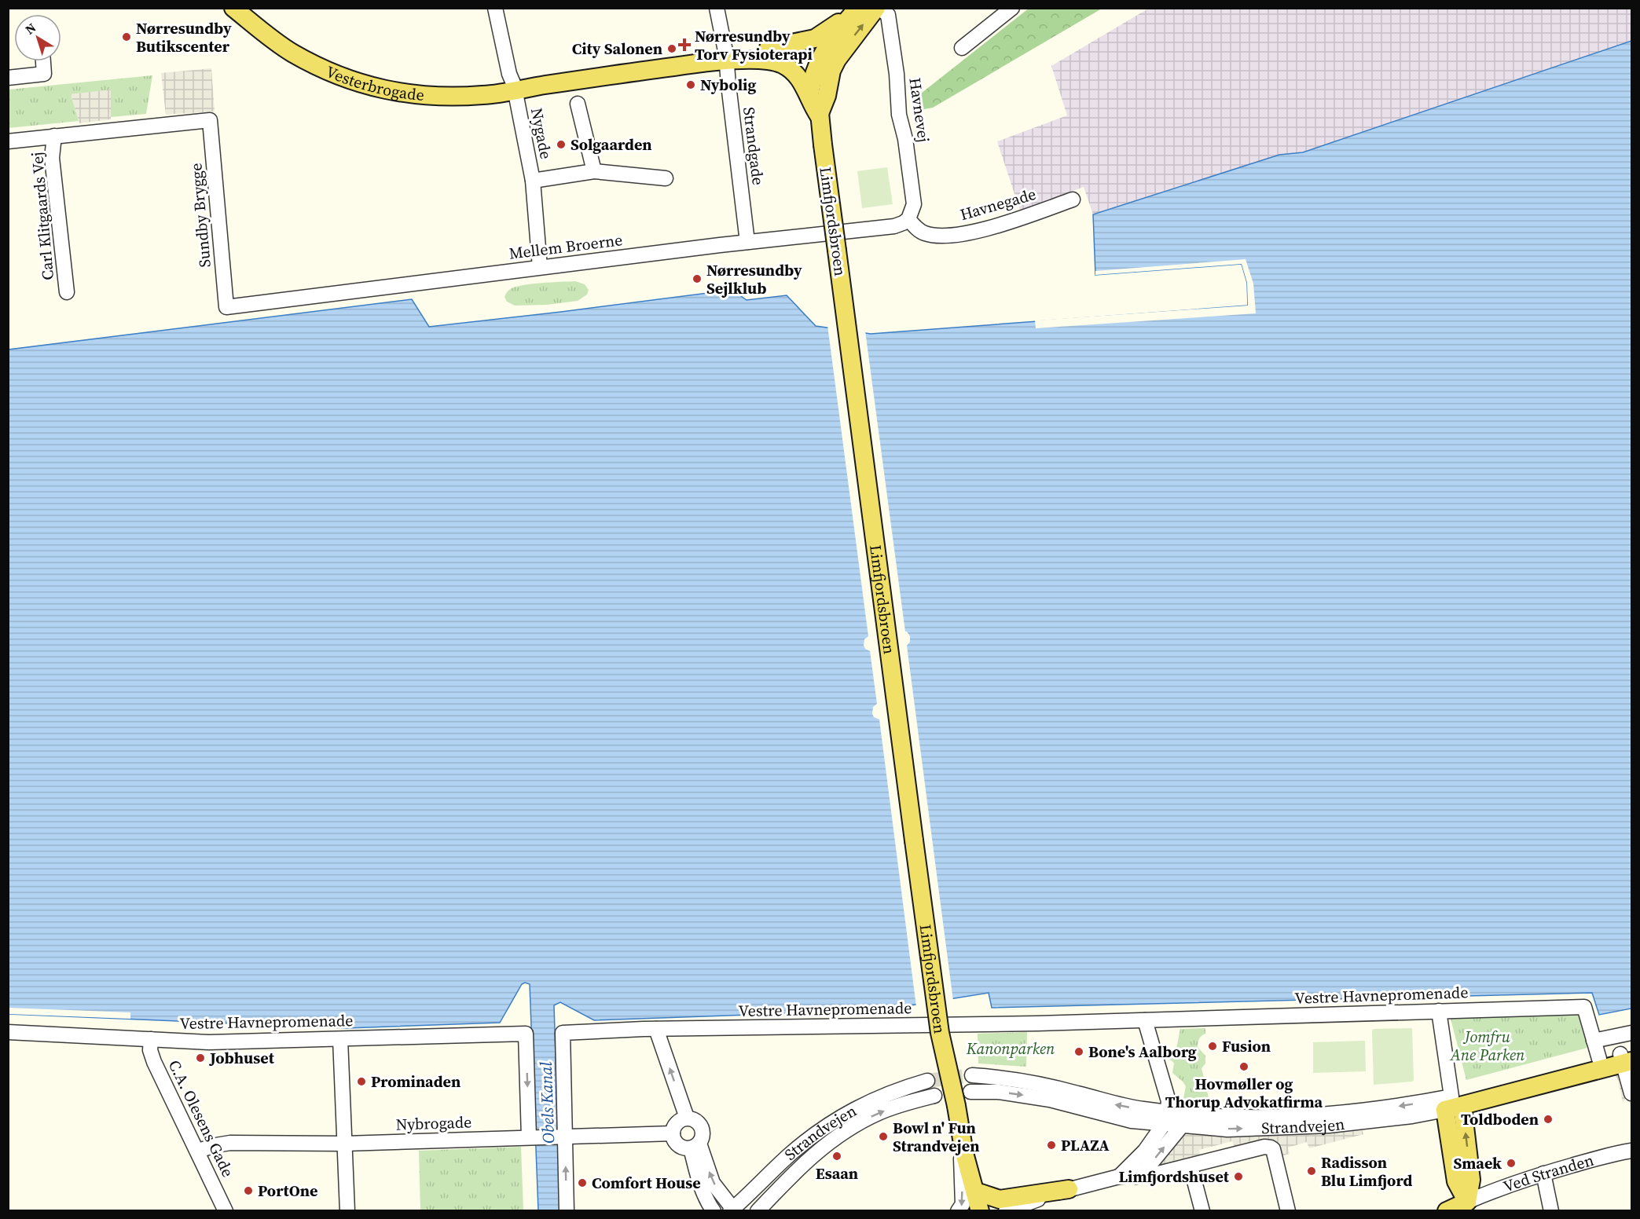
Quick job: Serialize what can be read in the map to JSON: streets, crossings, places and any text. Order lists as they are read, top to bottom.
{
  "streets": {
    "main road": [
      "Vesterbrogade",
      "Limfjordsbroen",
      "Strandvejen",
      "Ved Stranden"
    ],
    "street": [
      "Havnevej",
      "Nygade",
      "Strandgade",
      "Havnegade",
      "Sundby Brygge",
      "Carl Klitgaards Vej",
      "Mellem Broerne",
      "Vestre Havnepromenade",
      "C.A. Olesens Gade",
      "Nybrogade"
    ]
  },
  "crossings": [
    ["Vesterbrogade", "Nygade"],
    ["Vesterbrogade", "Strandgade"],
    ["Vesterbrogade", "Limfjordsbroen"],
    ["Havnevej", "Havnegade"],
    ["Havnevej", "Mellem Broerne"],
    ["Nygade", "Mellem Broerne"],
    ["Strandgade", "Mellem Broerne"],
    ["Havnegade", "Mellem Broerne"],
    ["Sundby Brygge", "Carl Klitgaards Vej"],
    ["Sundby Brygge", "Mellem Broerne"],
    ["Vestre Havnepromenade", "C.A. Olesens Gade"],
    ["Vestre Havnepromenade", "Nybrogade"],
    ["C.A. Olesens Gade", "Nybrogade"]
  ],
  "water": ["Obels Kanal"],
  "parks": ["Jomfru Ane Parken", "Kanonparken"],
  "places": {
    "other": [
      "Nørresundby Butikscenter",
      "City Salonen",
      "Nybolig",
      "Solgaarden",
      "Nørresundby Sejlklub",
      "Fusion",
      "Bone's Aalborg",
      "Jobhuset",
      "Hovmøller og Thorup Advokatfirma",
      "Prominaden",
      "Toldboden",
      "Bowl n' Fun Strandvejen",
      "PLAZA",
      "Esaan",
      "Smaek",
      "Radisson Blu Limfjord",
      "Limfjordshuset",
      "Comfort House",
      "PortOne"
    ],
    "health": ["Nørresundby Torv Fysioterapi"]
  },
  "north": "top left"
}
